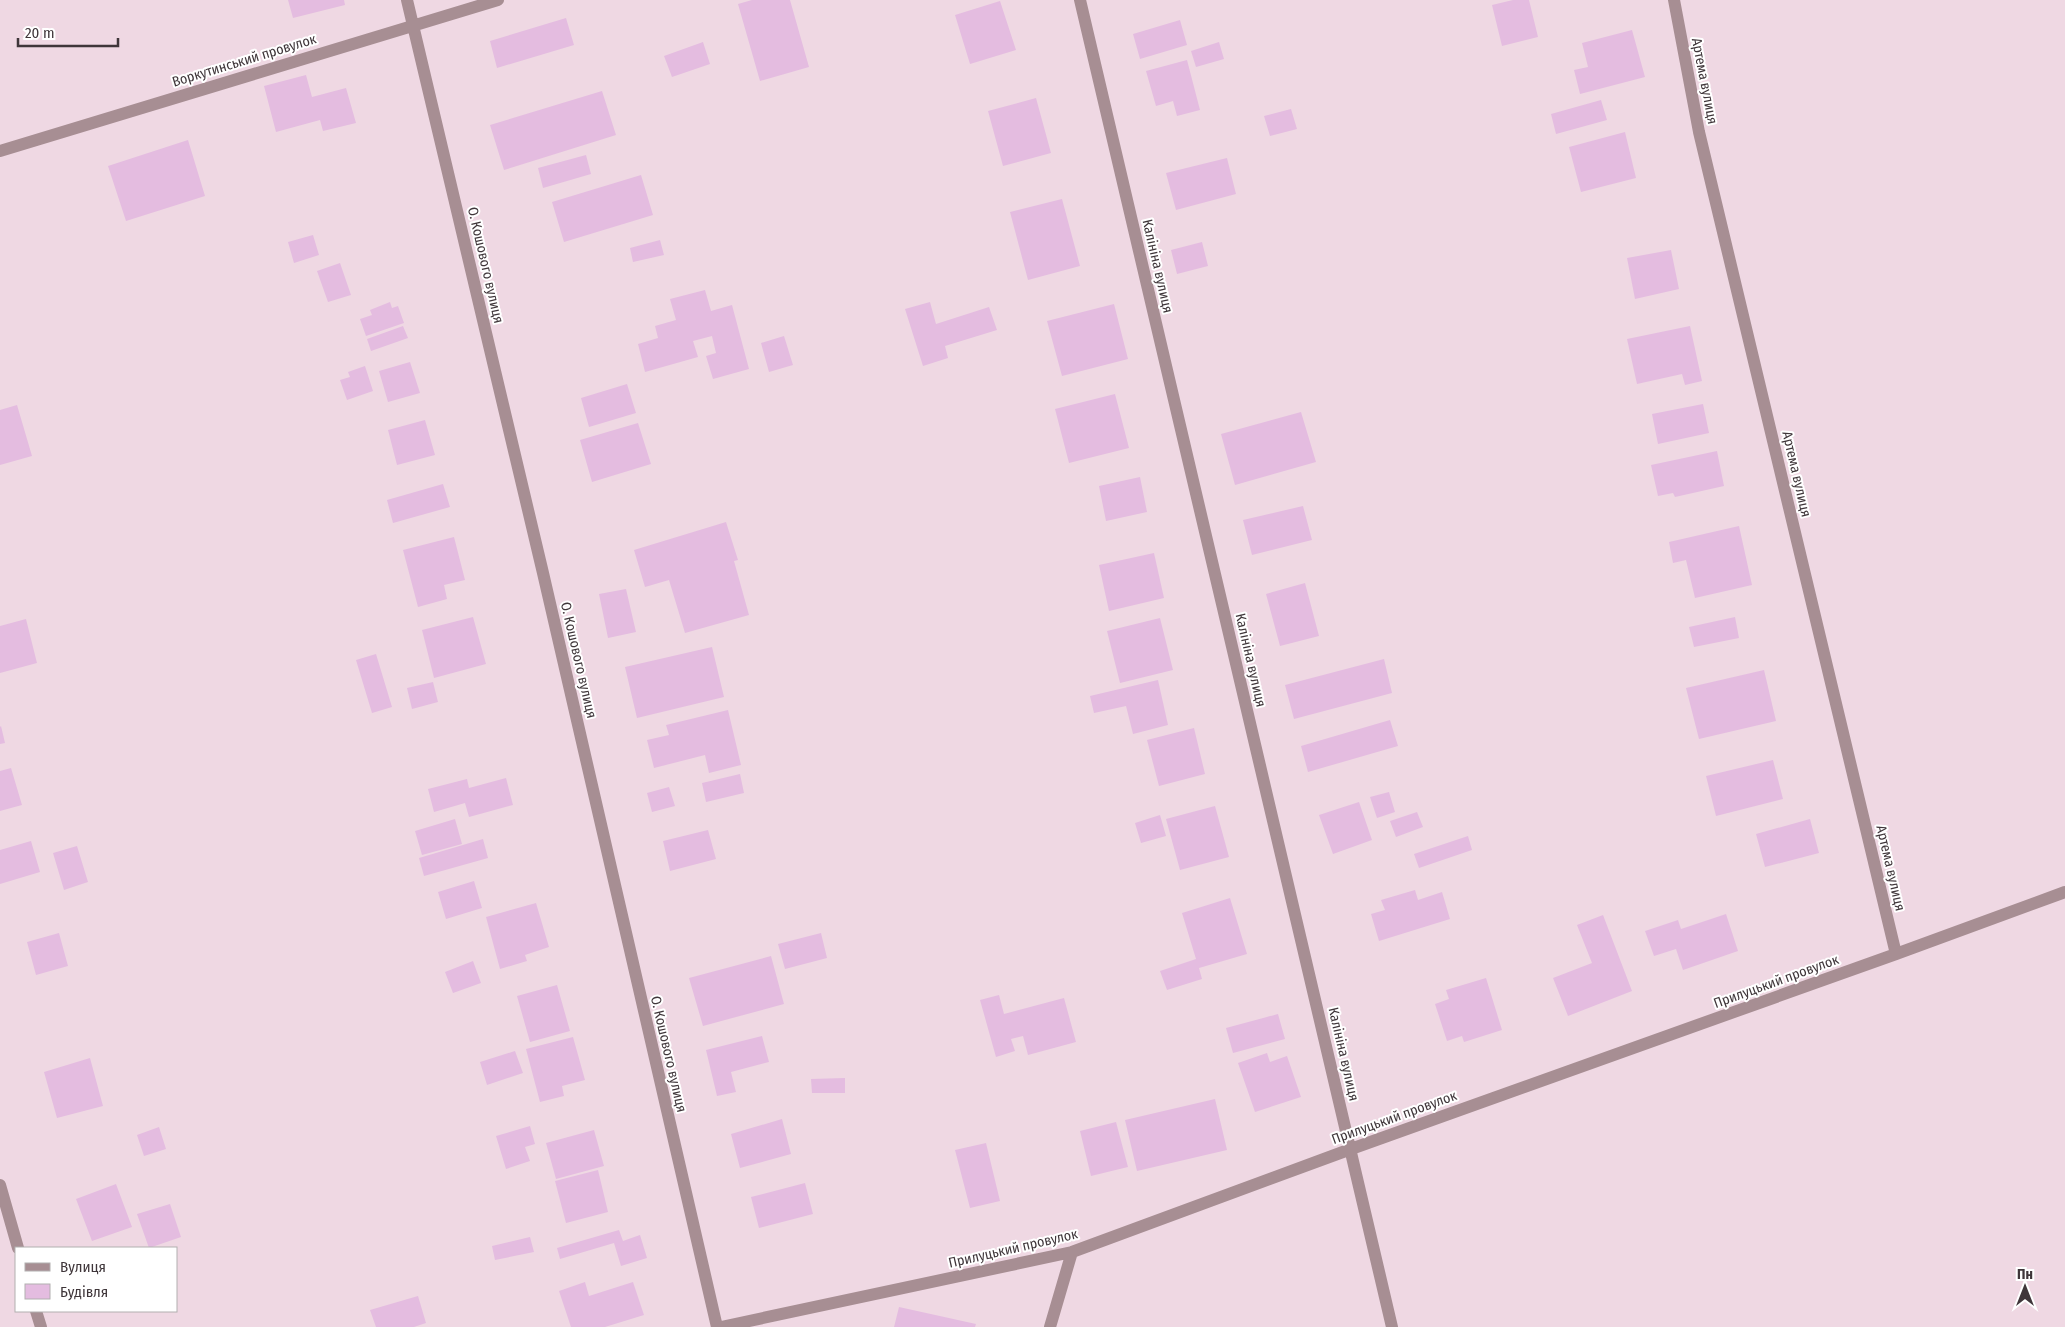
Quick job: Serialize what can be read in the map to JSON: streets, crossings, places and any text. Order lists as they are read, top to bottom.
{
  "streets": {
    "street": [
      "Воркутинський провулок",
      "Артема вулиця",
      "О. Кошового вулиця",
      "Калініна вулиця",
      "Прилуцький провулок"
    ]
  },
  "crossings": [
    ["Воркутинський провулок", "О. Кошового вулиця"],
    ["Артема вулиця", "Прилуцький провулок"],
    ["Калініна вулиця", "Прилуцький провулок"]
  ],
  "legend": ["Вулиця", "Будівля"],
  "scale_bar": "20 m",
  "north": "top"
}
